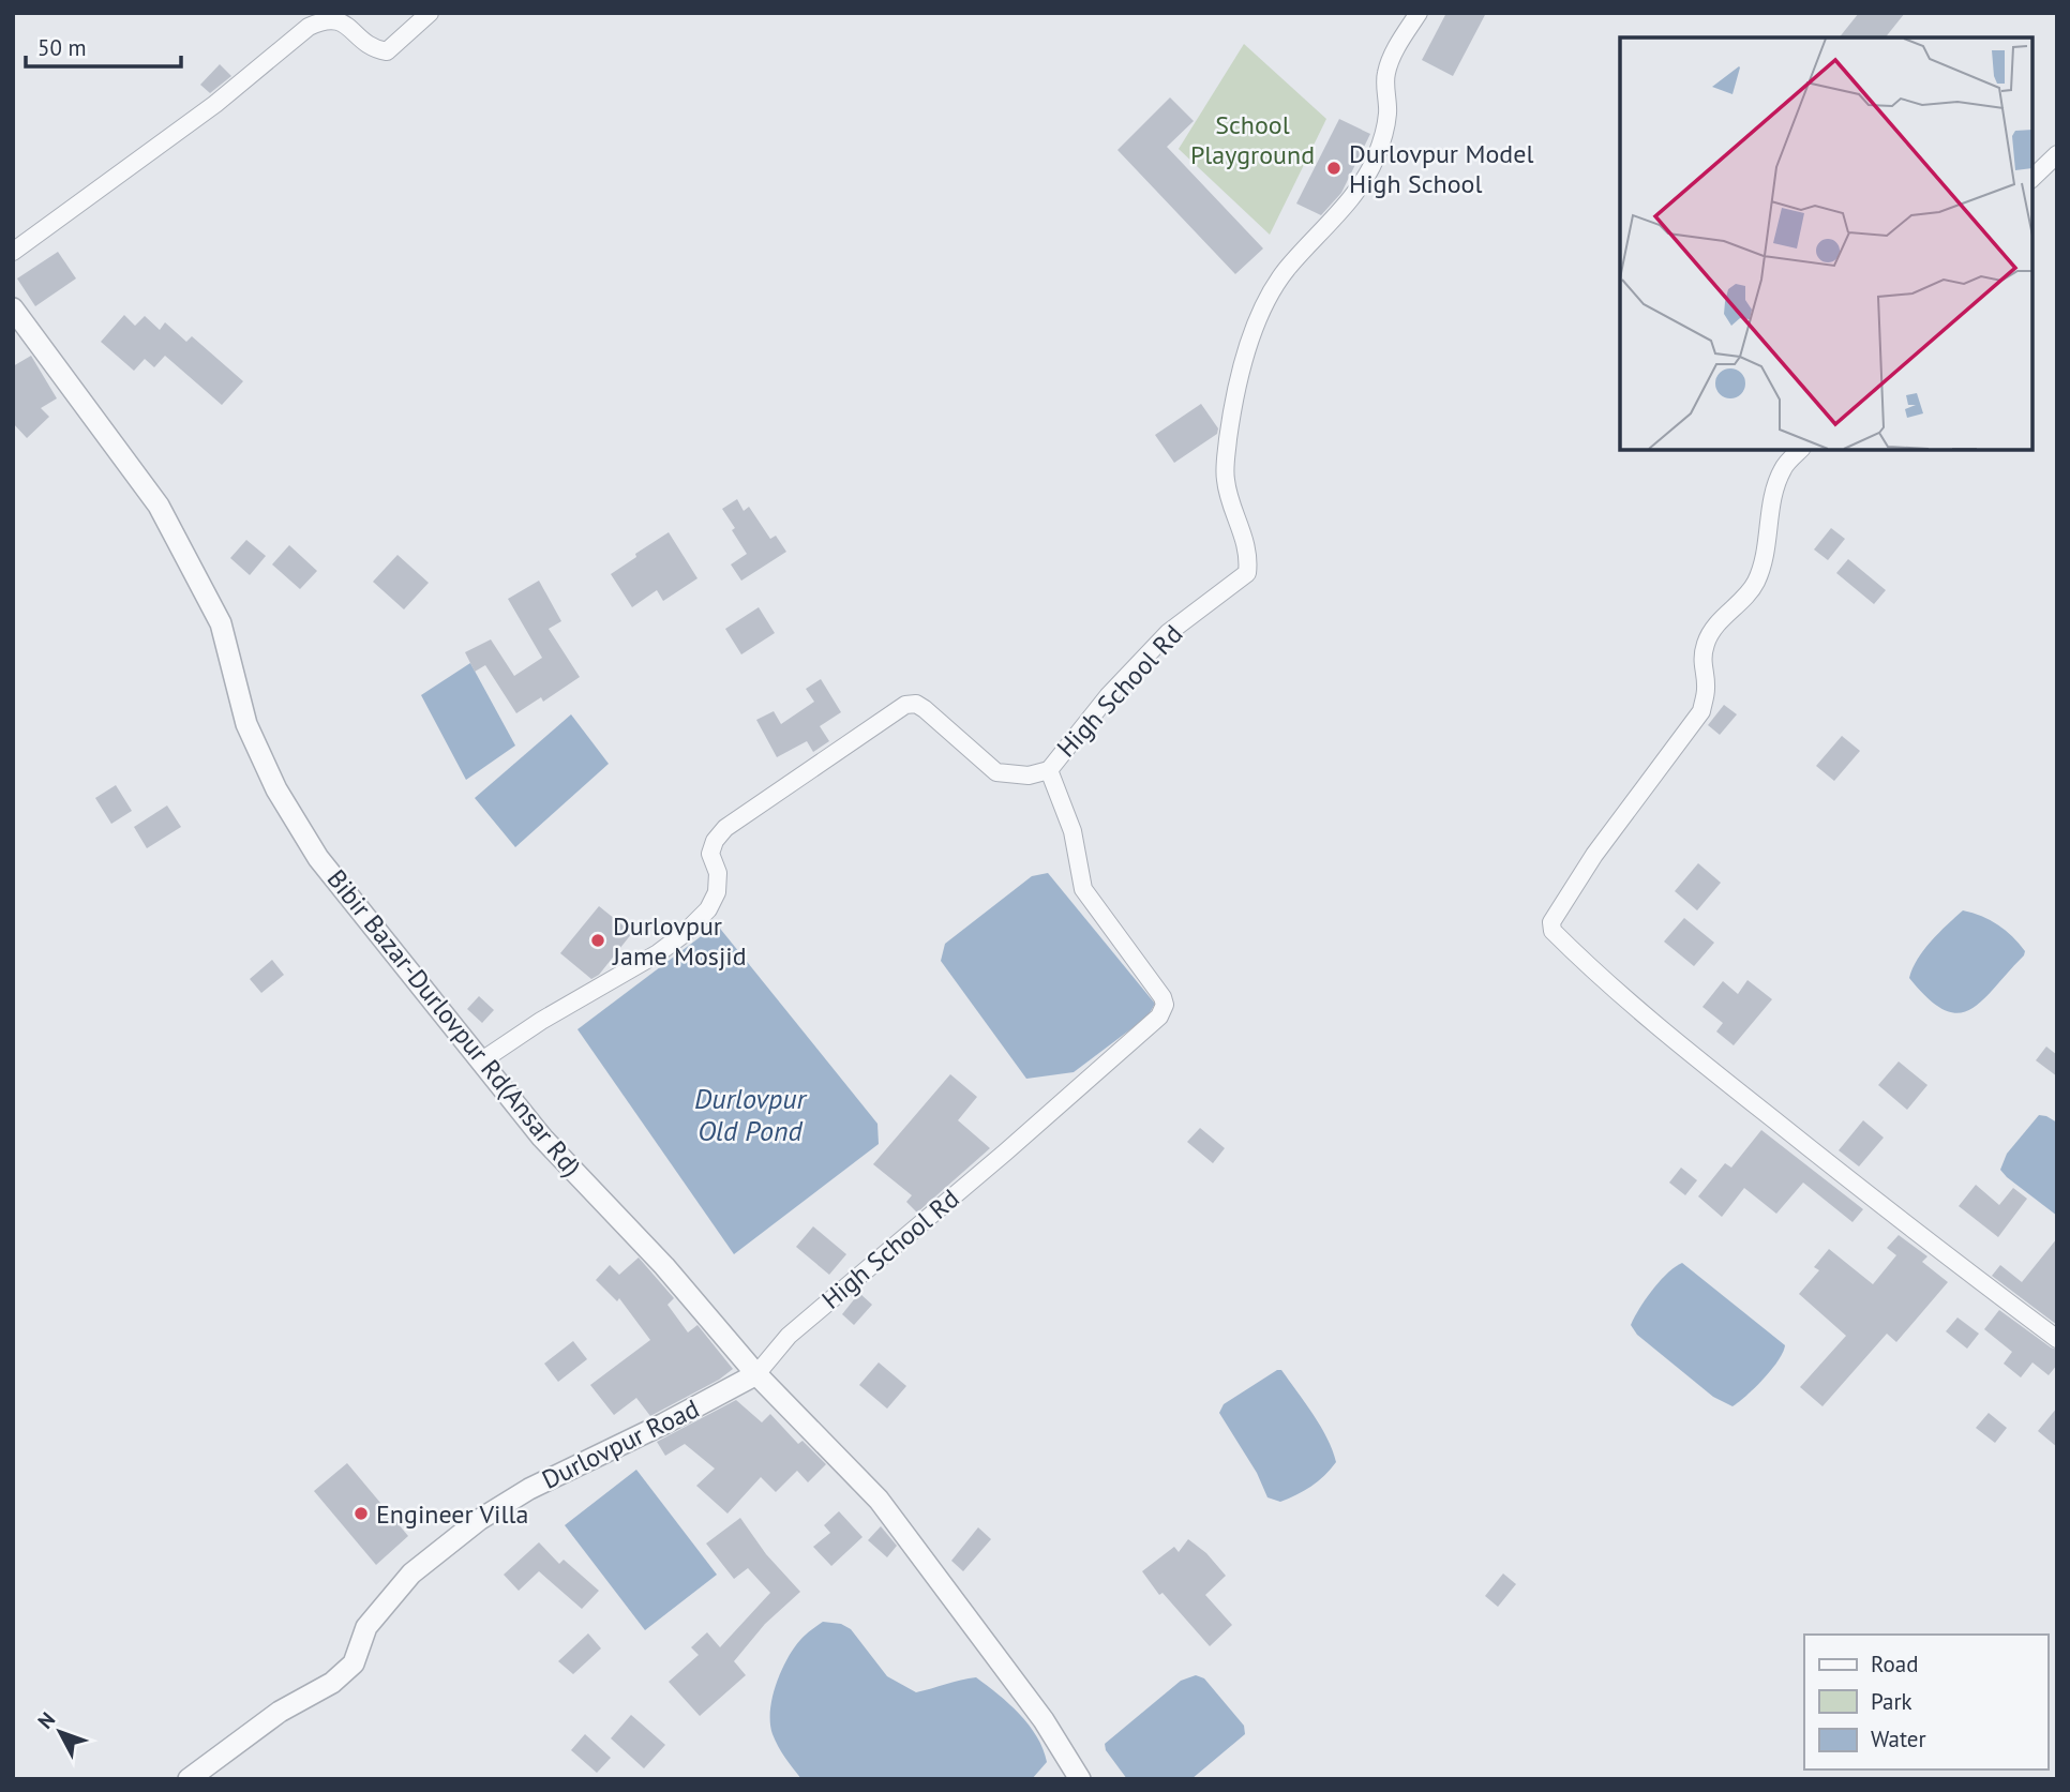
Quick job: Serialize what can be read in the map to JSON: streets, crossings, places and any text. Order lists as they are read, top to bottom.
{
  "streets": {
    "street": ["High School Rd", "Bibir Bazar-Durlovpur Rd(Ansar Rd)", "Durlovpur Road"]
  },
  "crossings": [
    ["High School Rd", "Bibir Bazar-Durlovpur Rd(Ansar Rd)"],
    ["High School Rd", "Durlovpur Road"],
    ["Bibir Bazar-Durlovpur Rd(Ansar Rd)", "Durlovpur Road"]
  ],
  "water": ["Durlovpur Old Pond"],
  "parks": ["School Playground"],
  "places": ["Durlovpur Model High School", "Durlovpur Jame Mosjid", "Engineer Villa"],
  "legend": ["Road", "Park", "Water"],
  "scale_bar": "50 m",
  "north": "top left"
}
